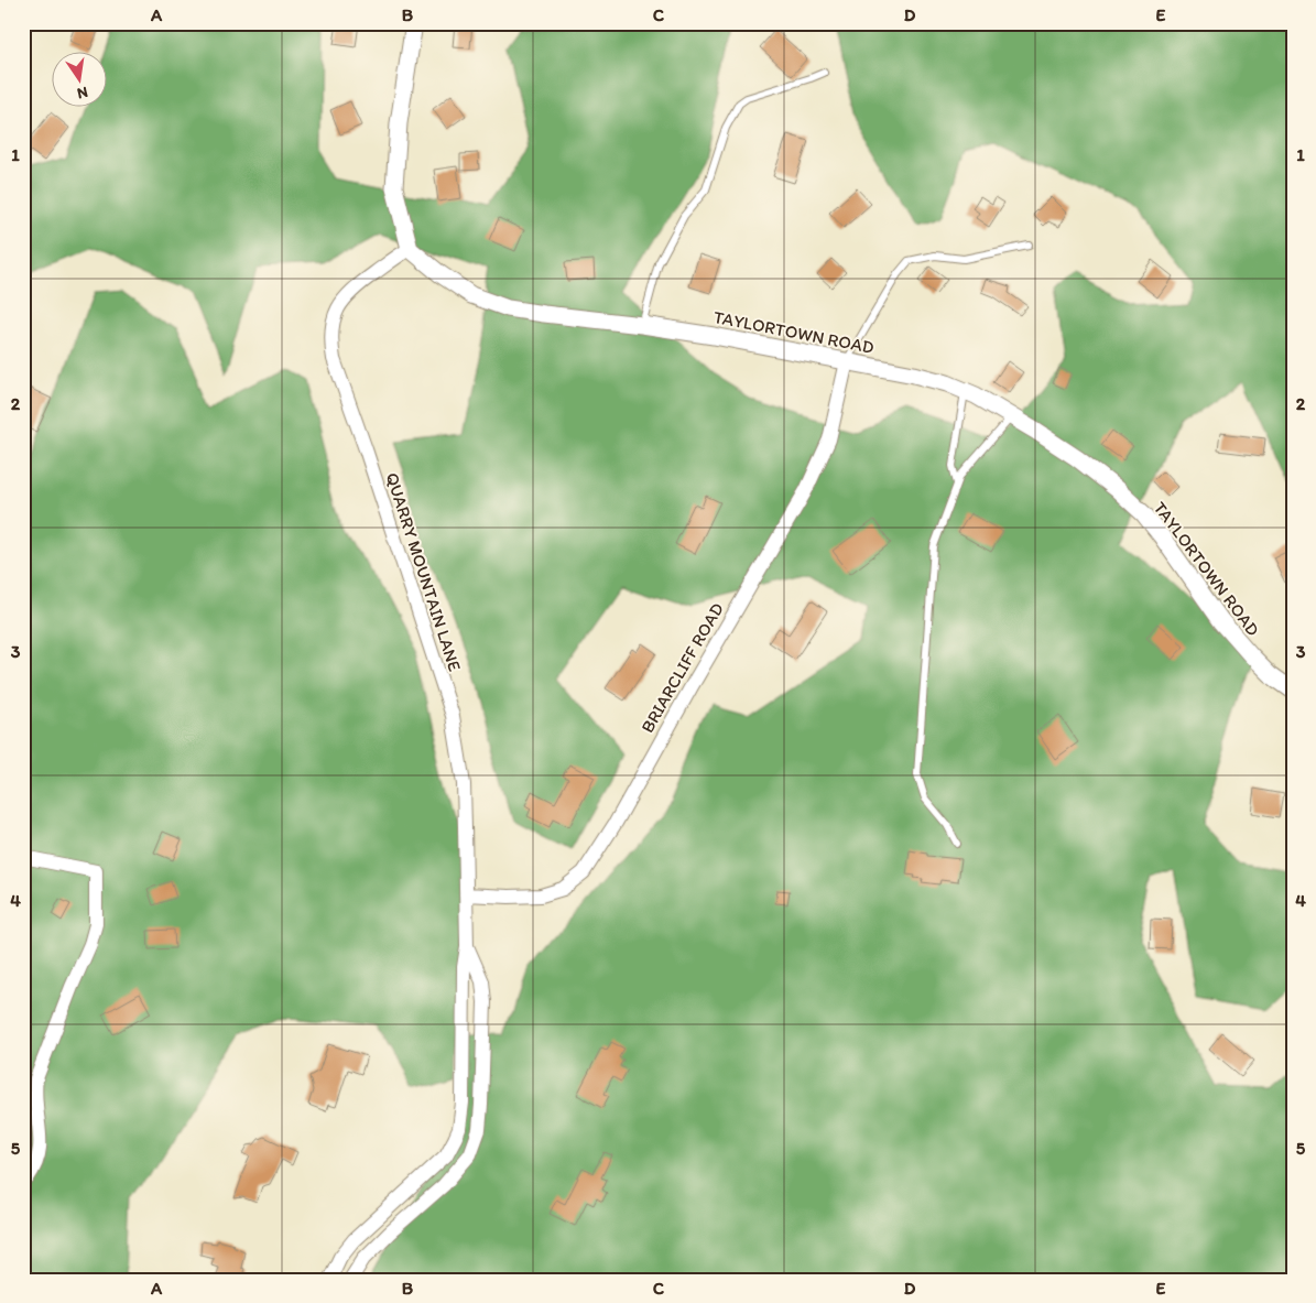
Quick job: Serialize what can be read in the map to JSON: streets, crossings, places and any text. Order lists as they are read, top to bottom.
{
  "streets": {
    "street": ["TAYLORTOWN ROAD", "QUARRY MOUNTAIN LANE", "BRIARCLIFF ROAD"]
  },
  "crossings": [
    ["TAYLORTOWN ROAD", "QUARRY MOUNTAIN LANE"],
    ["TAYLORTOWN ROAD", "BRIARCLIFF ROAD"],
    ["QUARRY MOUNTAIN LANE", "BRIARCLIFF ROAD"]
  ],
  "north": "bottom",
  "grid": {
    "columns": [
      "A",
      "B",
      "C",
      "D",
      "E"
    ],
    "rows": [
      "1",
      "2",
      "3",
      "4",
      "5"
    ]
  }
}
